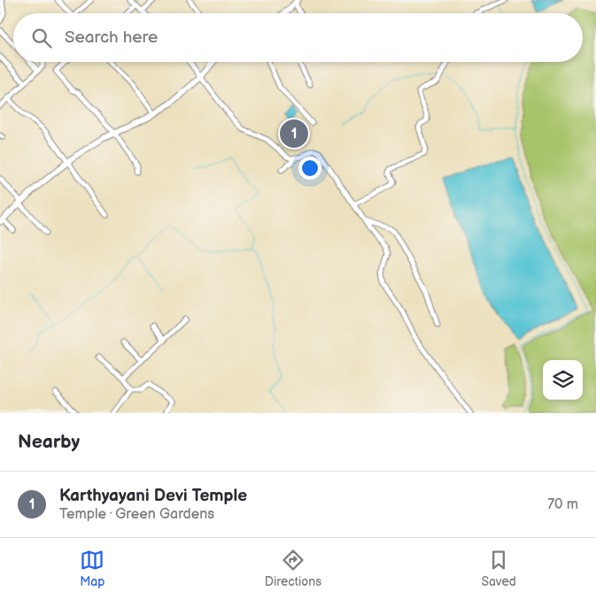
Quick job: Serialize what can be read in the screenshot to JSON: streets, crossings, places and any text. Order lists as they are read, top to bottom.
{
  "page": {
    "search": "Search here",
    "pins": "1",
    "heading": "Nearby",
    "list": [
      {
        "mark": "1",
        "name": "Karthyayani Devi Temple",
        "note": "Temple · Green Gardens",
        "value": "70 m"
      }
    ],
    "nav": ["Map", "Directions", "Saved"]
  }
}
